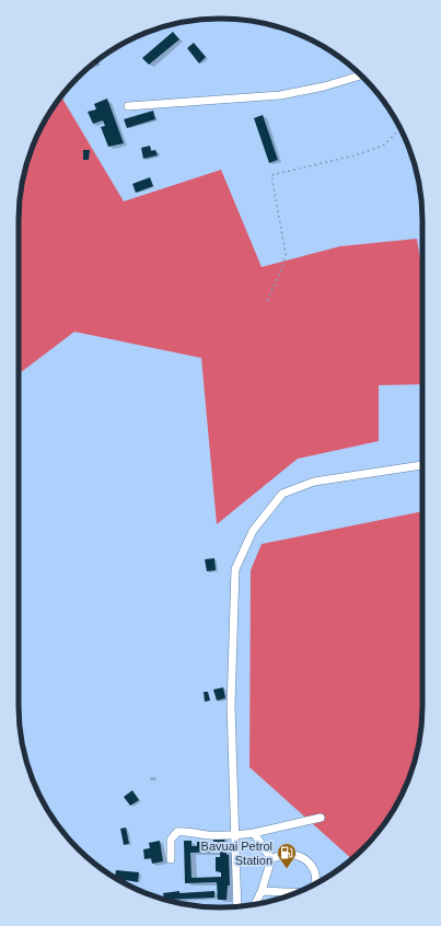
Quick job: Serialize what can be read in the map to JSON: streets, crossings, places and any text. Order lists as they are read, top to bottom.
{
  "places": {
    "fuel station": ["Bavuai Petrol Station"]
  }
}
